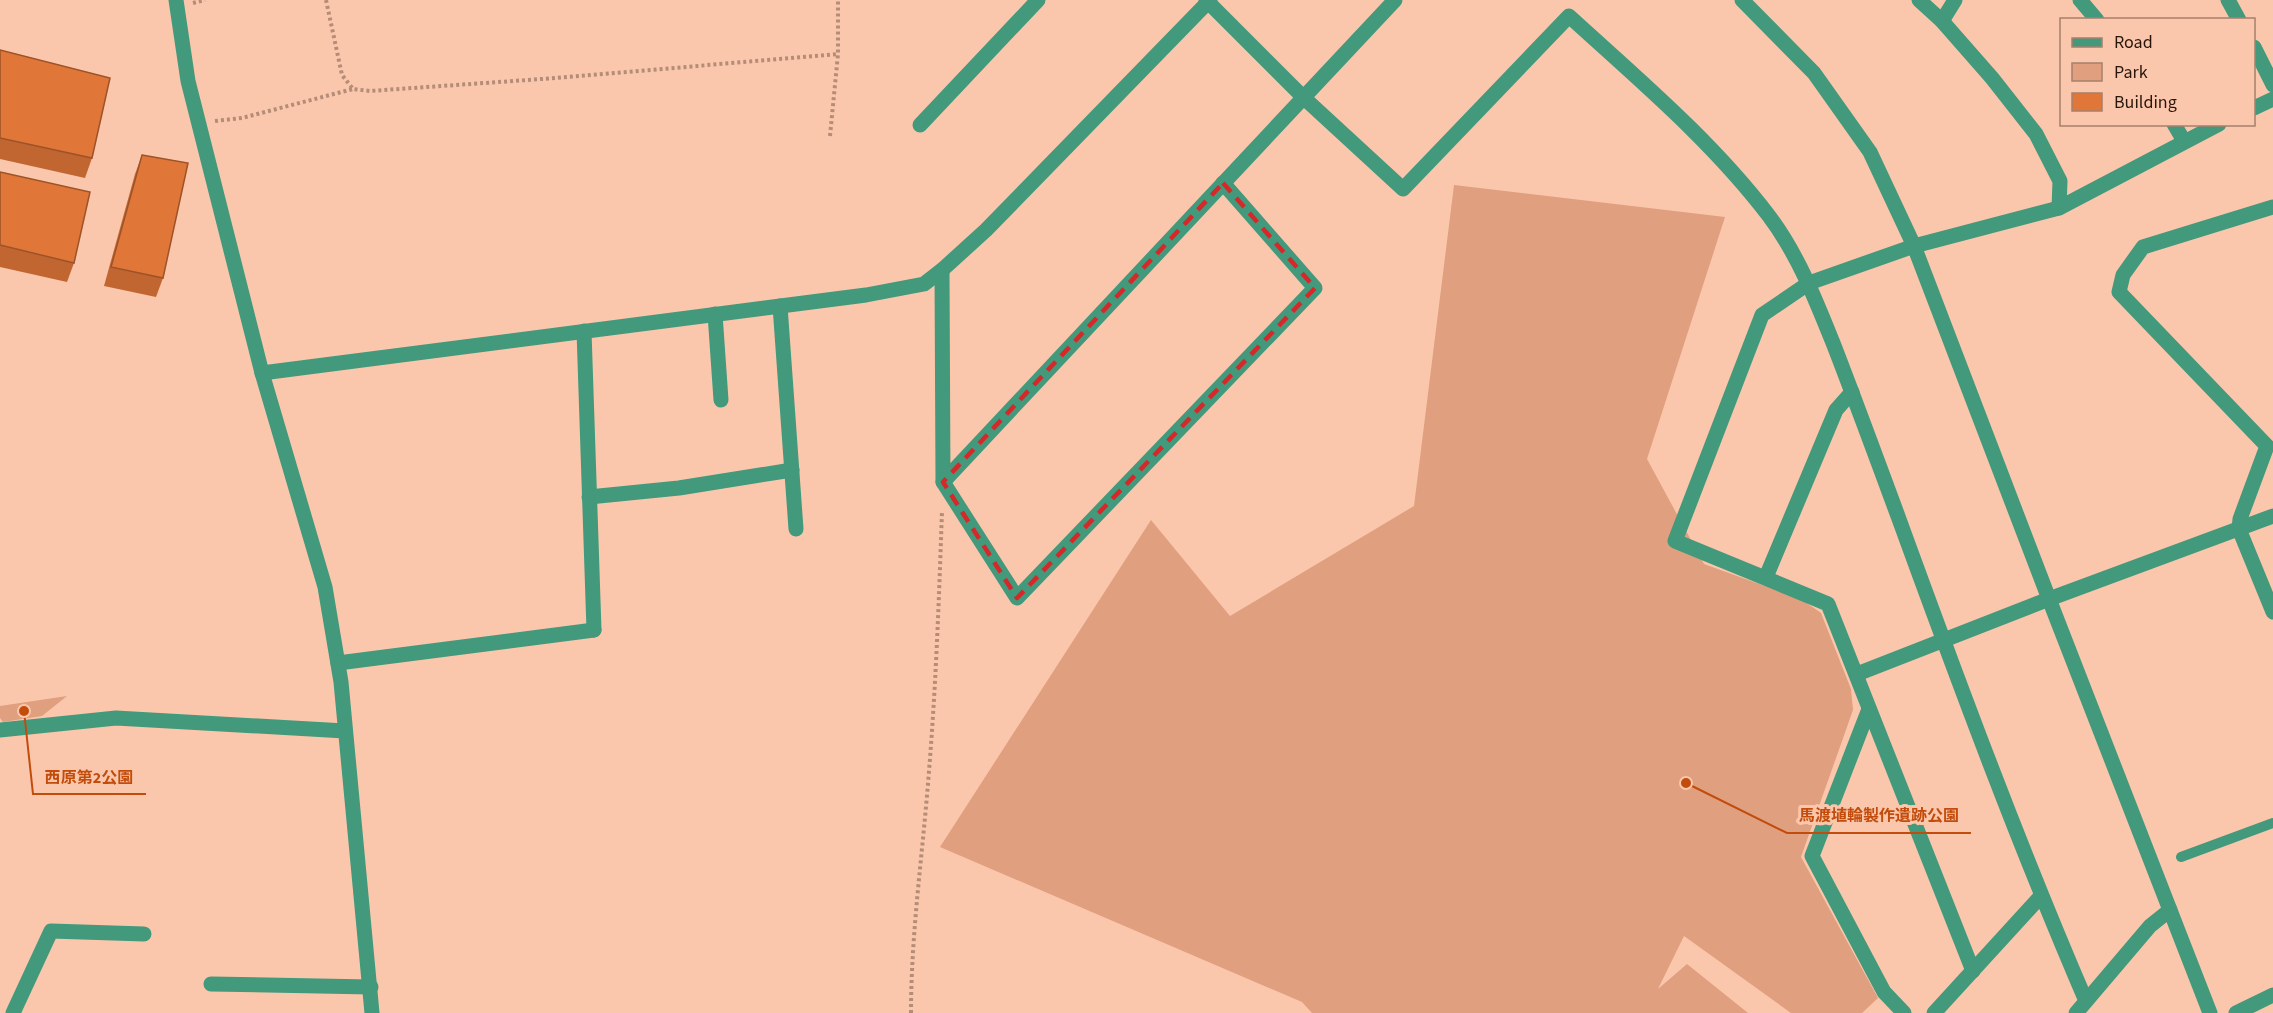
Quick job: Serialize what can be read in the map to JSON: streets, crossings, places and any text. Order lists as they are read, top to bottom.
{
  "places": ["西原第2公園", "馬渡埴輪製作遺跡公園"],
  "legend": ["Road", "Park", "Building"]
}
